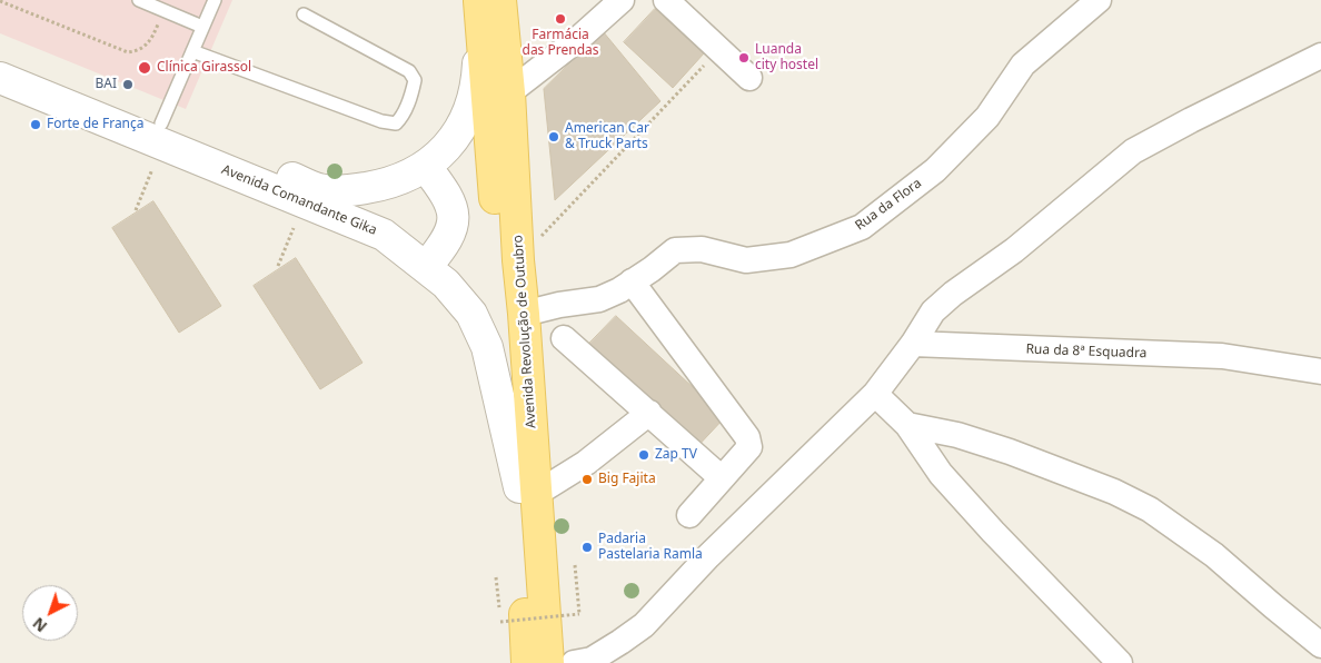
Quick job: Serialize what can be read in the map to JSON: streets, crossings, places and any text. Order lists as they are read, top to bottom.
{
  "streets": {
    "main road": ["Avenida Revolução de Outubro"],
    "street": ["Avenida Comandante Gika", "Rua da Flora", "Rua da 8ª Esquadra"]
  },
  "crossings": [
    ["Avenida Comandante Gika", "Avenida Revolução de Outubro"],
    ["Rua da Flora", "Avenida Revolução de Outubro"]
  ],
  "places": [
    "Farmácia das Prendas",
    "Luanda city hostel",
    "Clínica Girassol",
    "BAI",
    "Forte de França",
    "American Car & Truck Parts",
    "Zap TV",
    "Big Fajita",
    "Padaria Pastelaria Ramla"
  ],
  "north": "bottom left"
}
